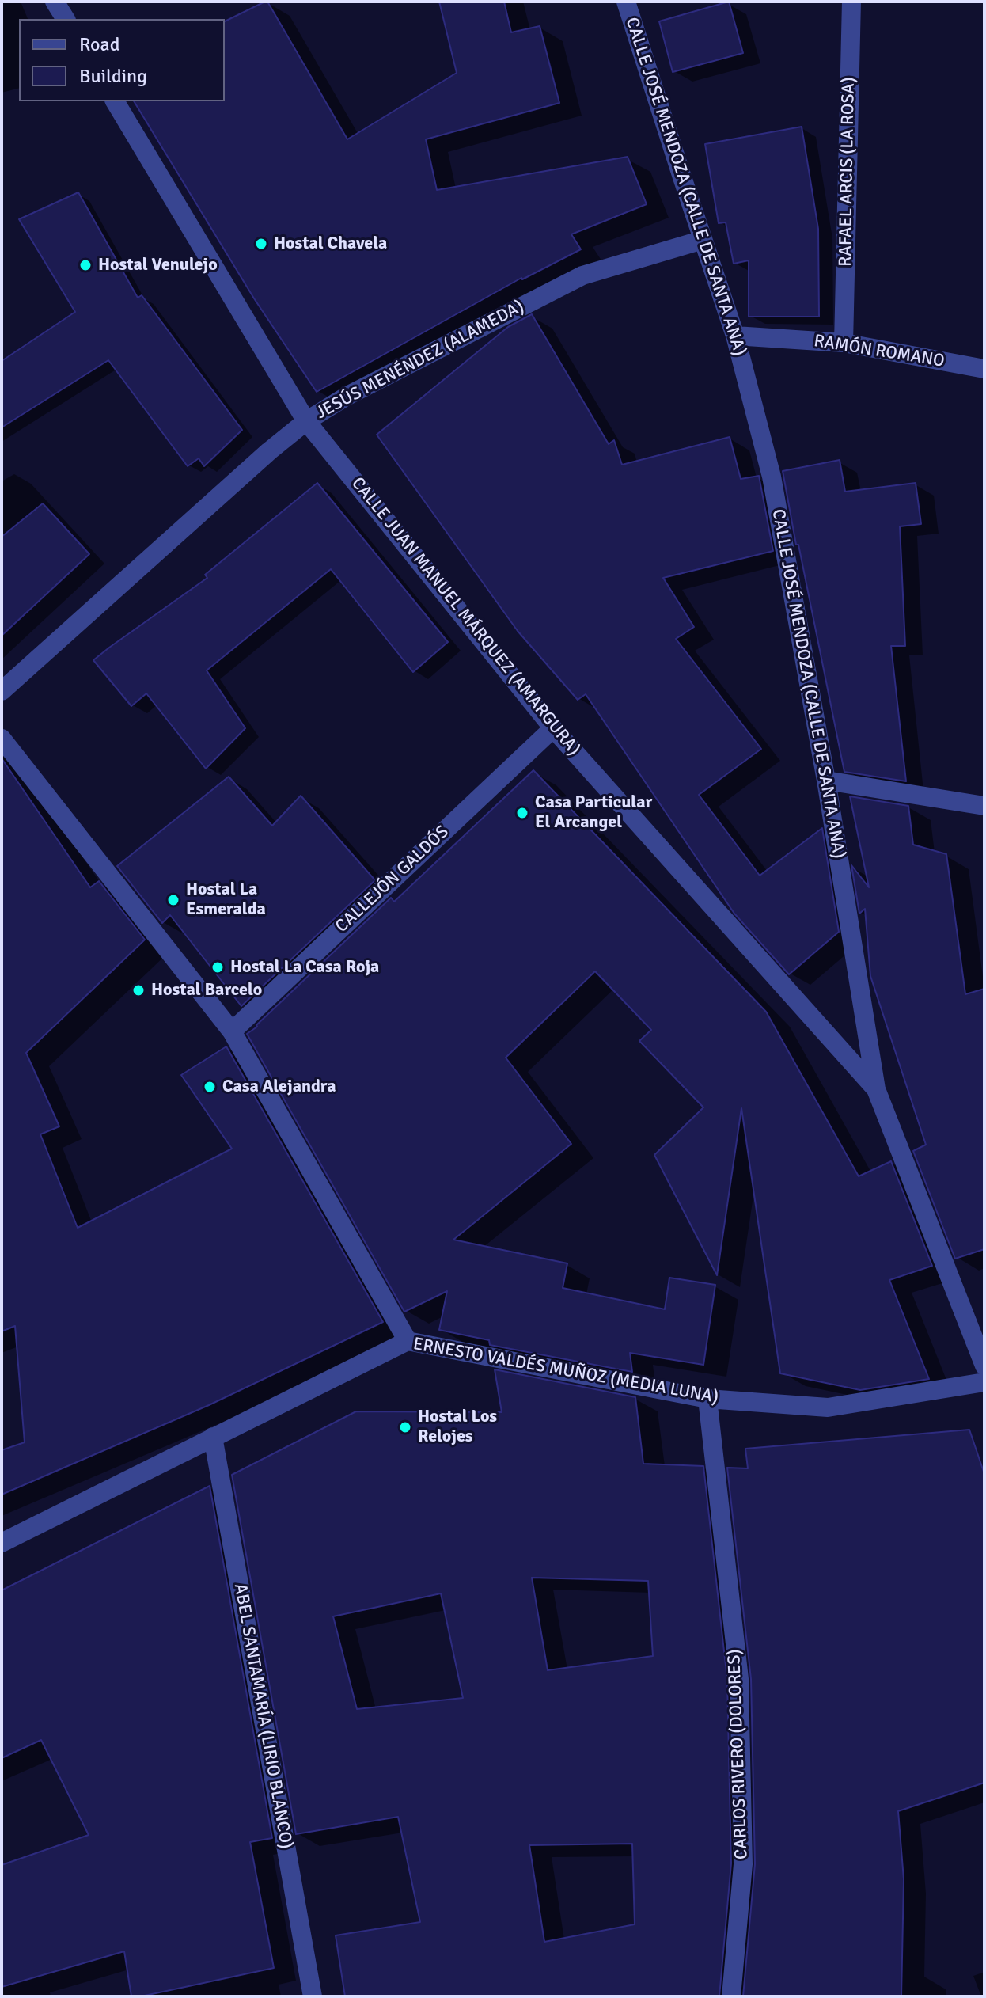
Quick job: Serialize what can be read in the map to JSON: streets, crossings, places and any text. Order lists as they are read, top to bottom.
{
  "streets": {
    "street": [
      "RAFAEL ARCIS (LA ROSA)",
      "CALLE JOSÉ MENDOZA (CALLE DE SANTA ANA)",
      "RAMÓN ROMANO",
      "JESÚS MENÉNDEZ (ALAMEDA)",
      "CALLE JUAN MANUEL MÁRQUEZ (AMARGURA)",
      "CALLEJÓN GALDÓS",
      "ERNESTO VALDÉS MUÑOZ (MEDIA LUNA)",
      "ABEL SANTAMARÍA (LIRIO BLANCO)",
      "CARLOS RIVERO (DOLORES)"
    ]
  },
  "crossings": [
    ["RAFAEL ARCIS (LA ROSA)", "RAMÓN ROMANO"],
    ["CALLE JOSÉ MENDOZA (CALLE DE SANTA ANA)", "RAMÓN ROMANO"],
    ["CALLE JOSÉ MENDOZA (CALLE DE SANTA ANA)", "JESÚS MENÉNDEZ (ALAMEDA)"],
    ["CALLE JOSÉ MENDOZA (CALLE DE SANTA ANA)", "CALLE JUAN MANUEL MÁRQUEZ (AMARGURA)"],
    ["JESÚS MENÉNDEZ (ALAMEDA)", "CALLE JUAN MANUEL MÁRQUEZ (AMARGURA)"],
    ["CALLE JUAN MANUEL MÁRQUEZ (AMARGURA)", "CALLEJÓN GALDÓS"],
    ["ERNESTO VALDÉS MUÑOZ (MEDIA LUNA)", "ABEL SANTAMARÍA (LIRIO BLANCO)"],
    ["ERNESTO VALDÉS MUÑOZ (MEDIA LUNA)", "CARLOS RIVERO (DOLORES)"]
  ],
  "places": [
    "Hostal Chavela",
    "Hostal Venulejo",
    "Casa Particular El Arcangel",
    "Hostal La Esmeralda",
    "Hostal La Casa Roja",
    "Hostal Barcelo",
    "Casa Alejandra",
    "Hostal Los Relojes"
  ],
  "legend": ["Road", "Building"]
}
